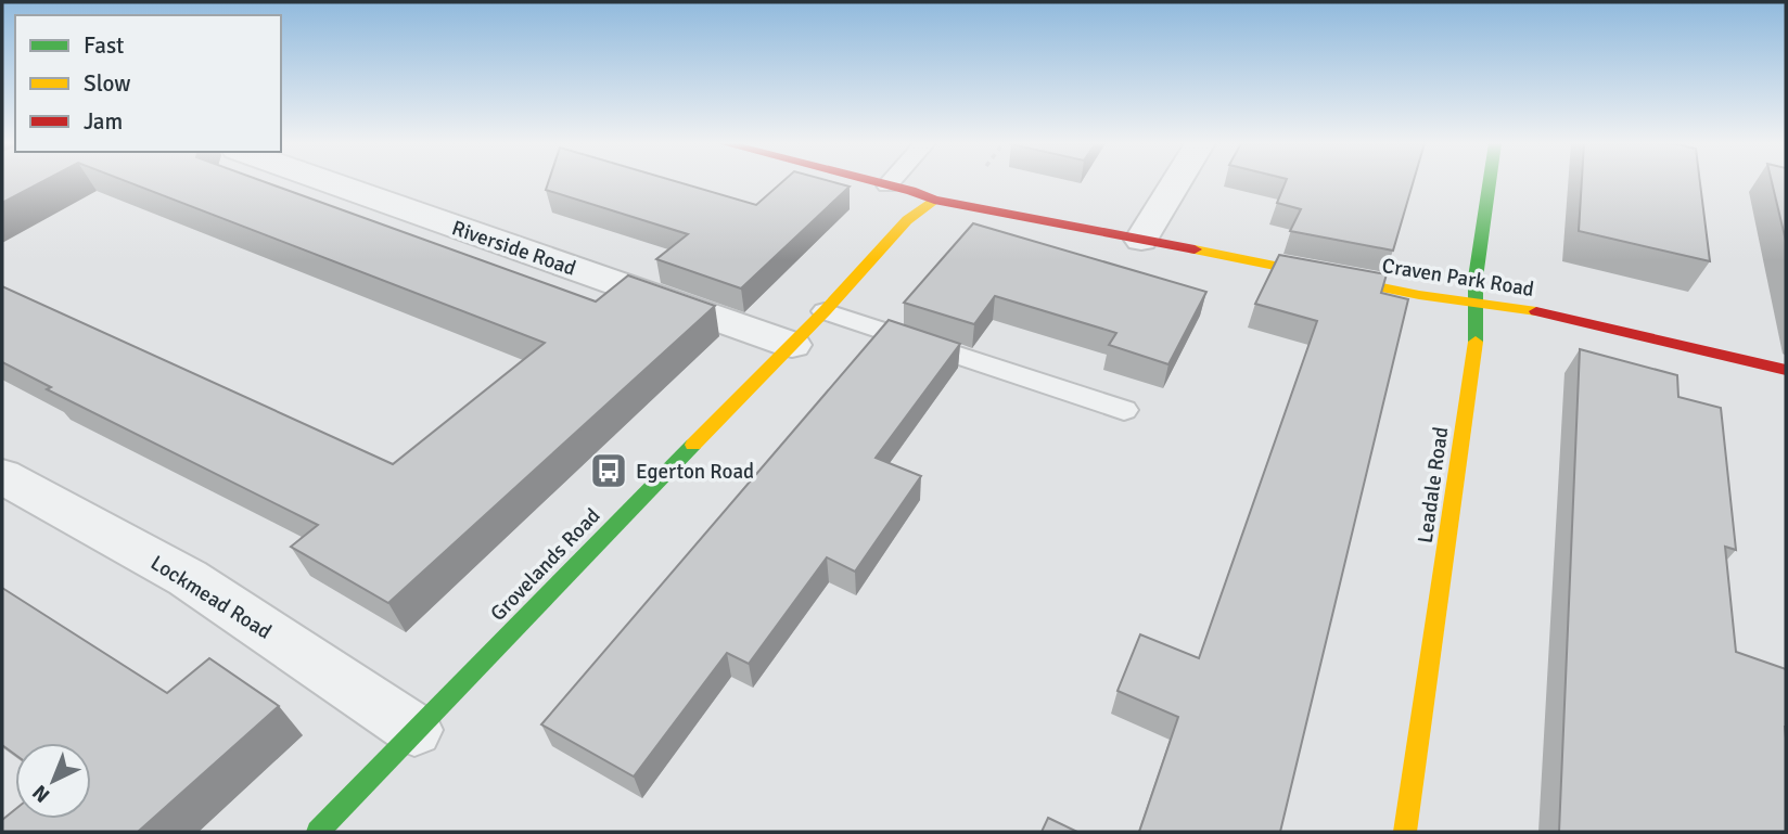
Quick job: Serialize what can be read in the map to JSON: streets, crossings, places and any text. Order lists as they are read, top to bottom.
{
  "streets": {
    "street": [
      "Riverside Road",
      "Craven Park Road",
      "Leadale Road",
      "Grovelands Road",
      "Lockmead Road"
    ]
  },
  "crossings": [
    ["Riverside Road", "Grovelands Road"],
    ["Craven Park Road", "Leadale Road"],
    ["Craven Park Road", "Grovelands Road"],
    ["Grovelands Road", "Lockmead Road"]
  ],
  "places": {
    "bus stop": ["Egerton Road"]
  },
  "legend": ["Fast", "Slow", "Jam"],
  "north": "bottom left"
}
